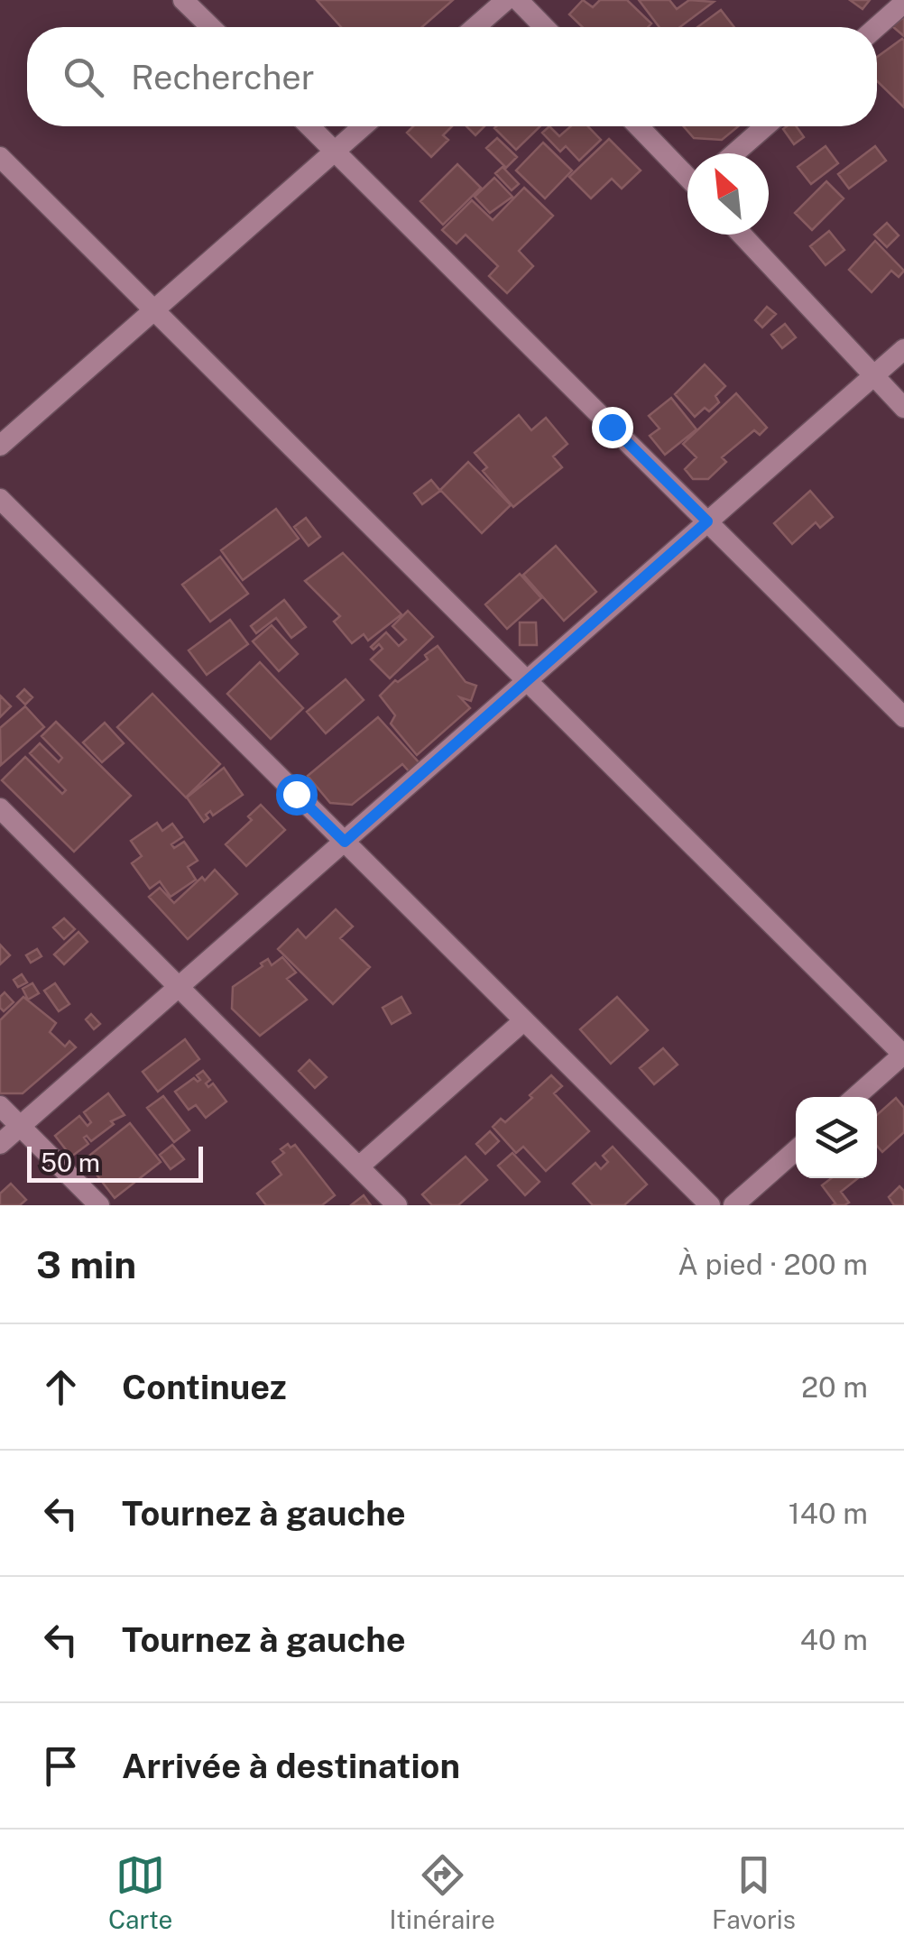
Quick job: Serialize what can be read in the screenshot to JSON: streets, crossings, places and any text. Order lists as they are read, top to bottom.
{
  "scale_bar": "50 m",
  "north": "top left",
  "page": {
    "search": "Rechercher",
    "scale": "50 m",
    "heading": ["3 min", "À pied · 200 m"],
    "list": [
      ["Continuez", "20 m"],
      ["Tournez à gauche", "140 m"],
      ["Tournez à gauche", "40 m"],
      "Arrivée à destination"
    ],
    "nav": ["Carte", "Itinéraire", "Favoris"]
  }
}
